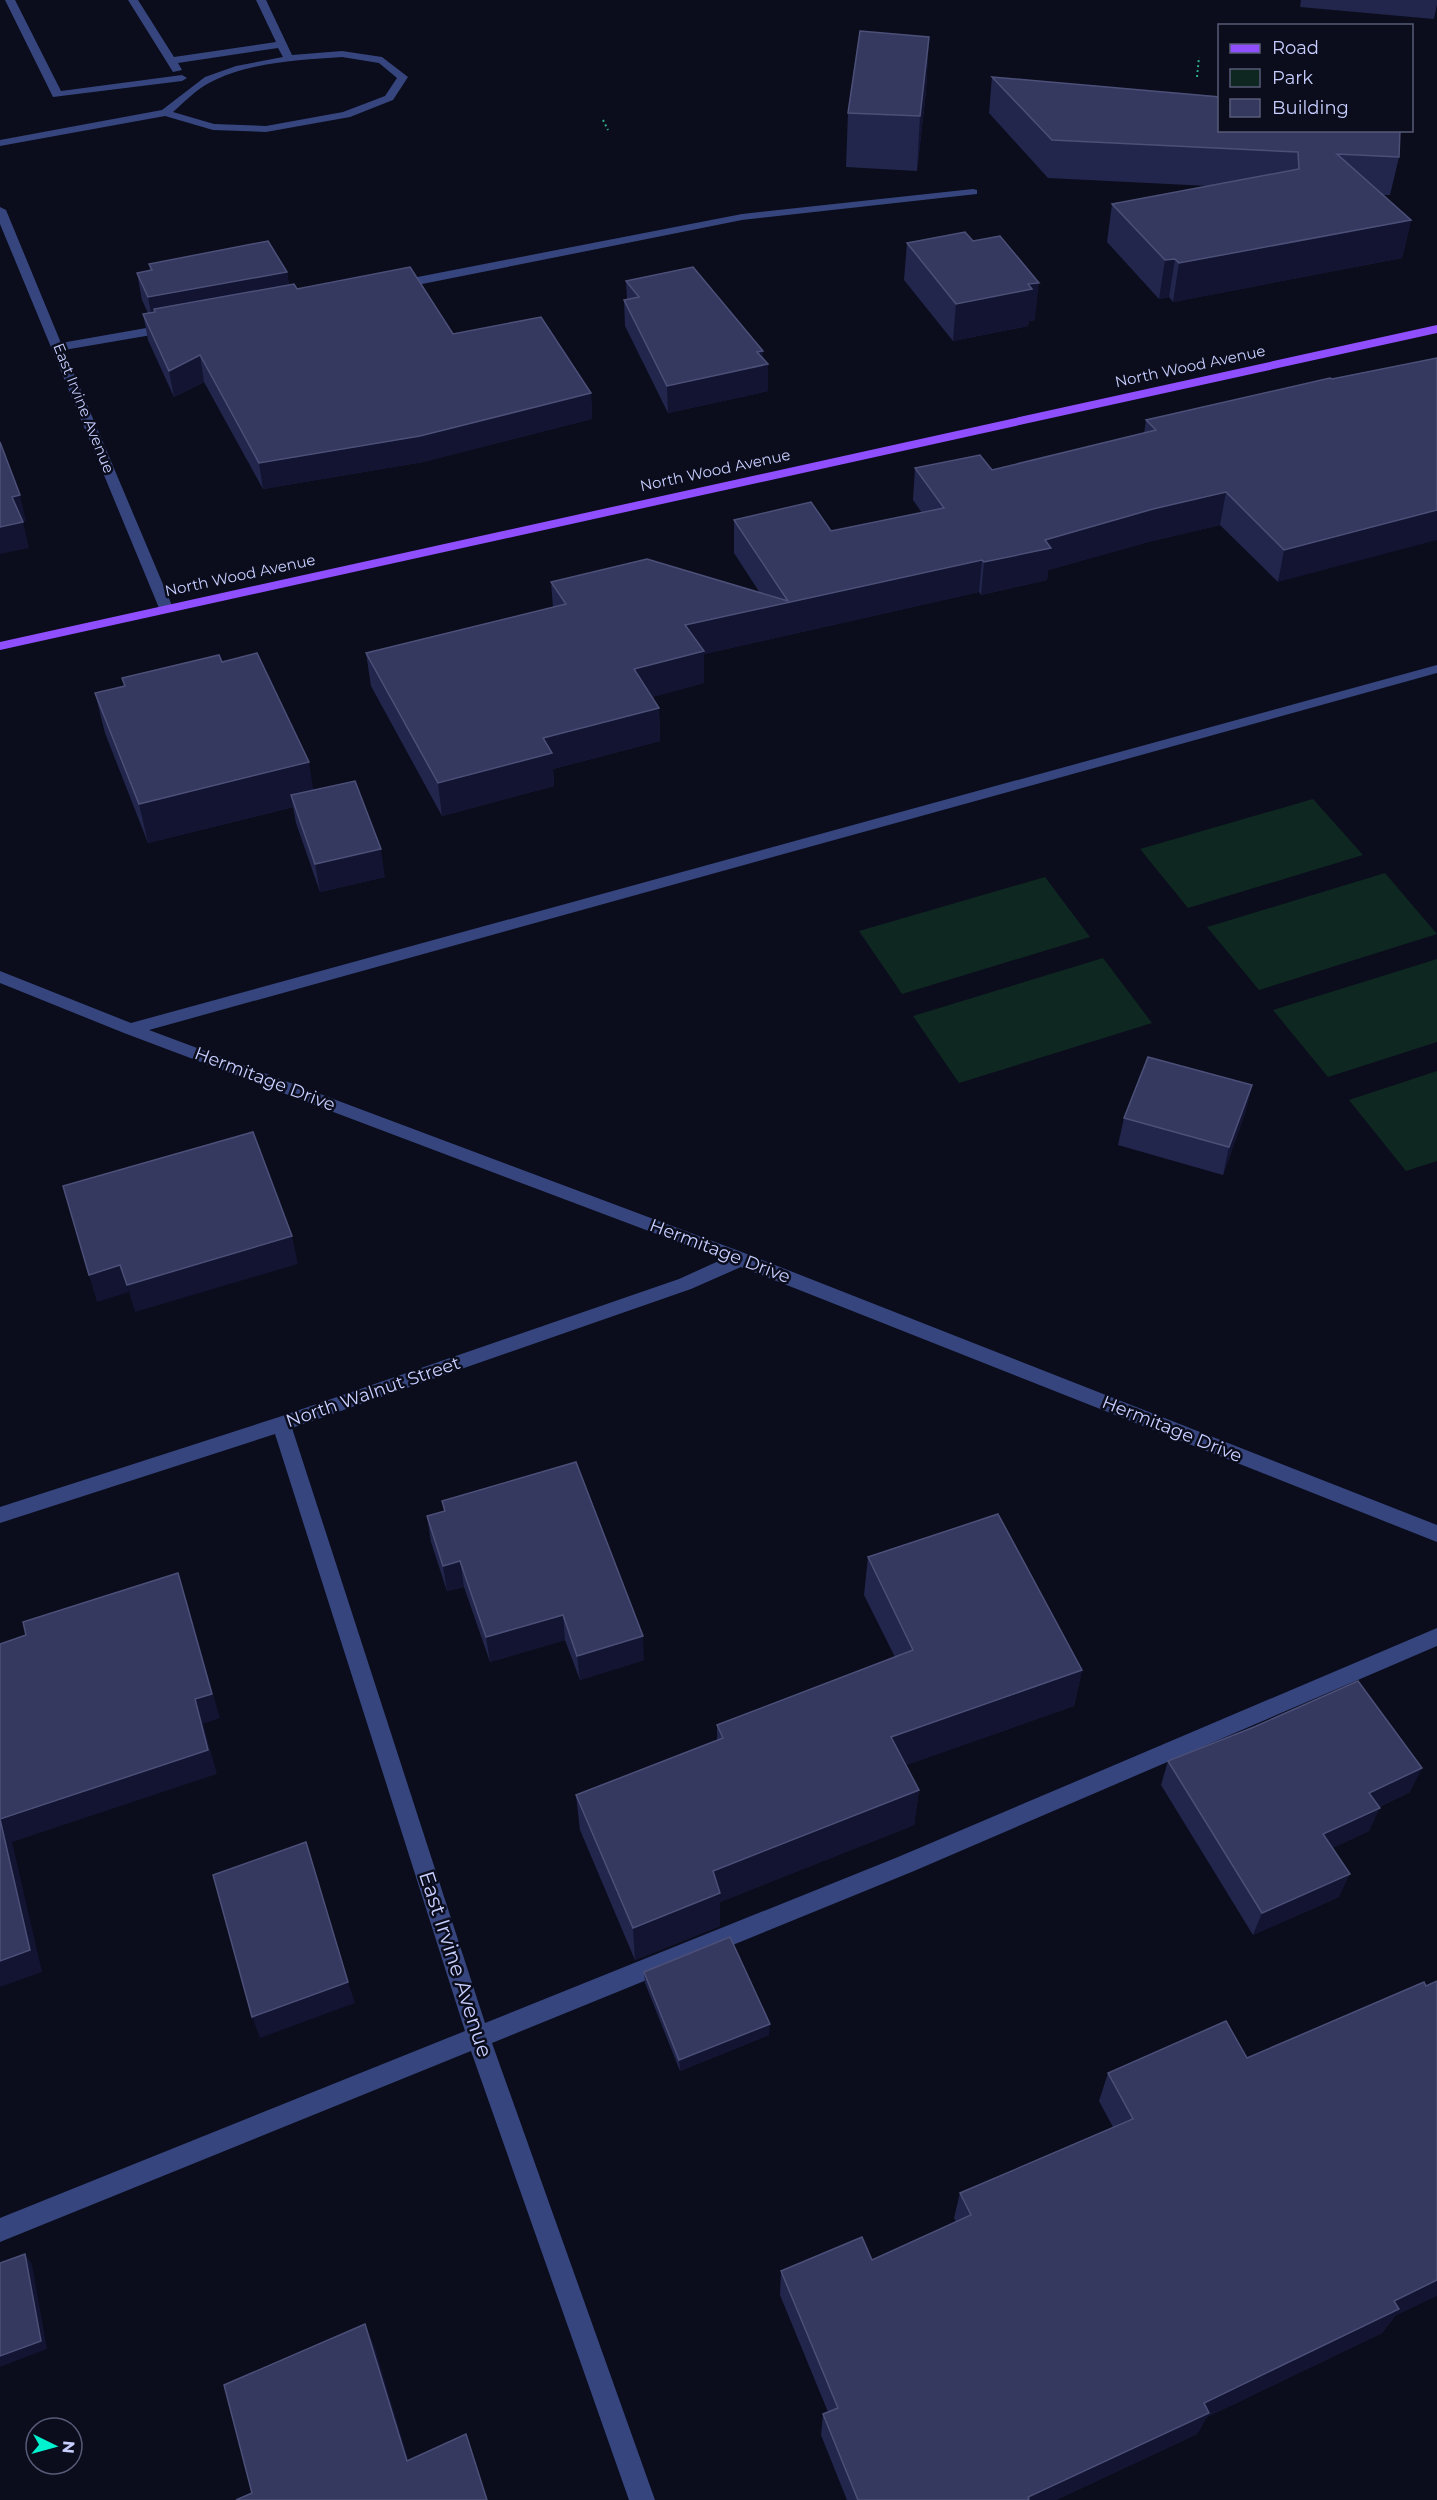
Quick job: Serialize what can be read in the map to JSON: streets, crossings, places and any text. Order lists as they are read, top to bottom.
{
  "streets": {
    "main road": ["North Wood Avenue"],
    "street": ["East Irvine Avenue", "Hermitage Drive", "North Walnut Street"]
  },
  "crossings": [
    ["North Wood Avenue", "East Irvine Avenue"],
    ["East Irvine Avenue", "North Walnut Street"],
    ["Hermitage Drive", "North Walnut Street"]
  ],
  "legend": ["Road", "Park", "Building"],
  "north": "right"
}
